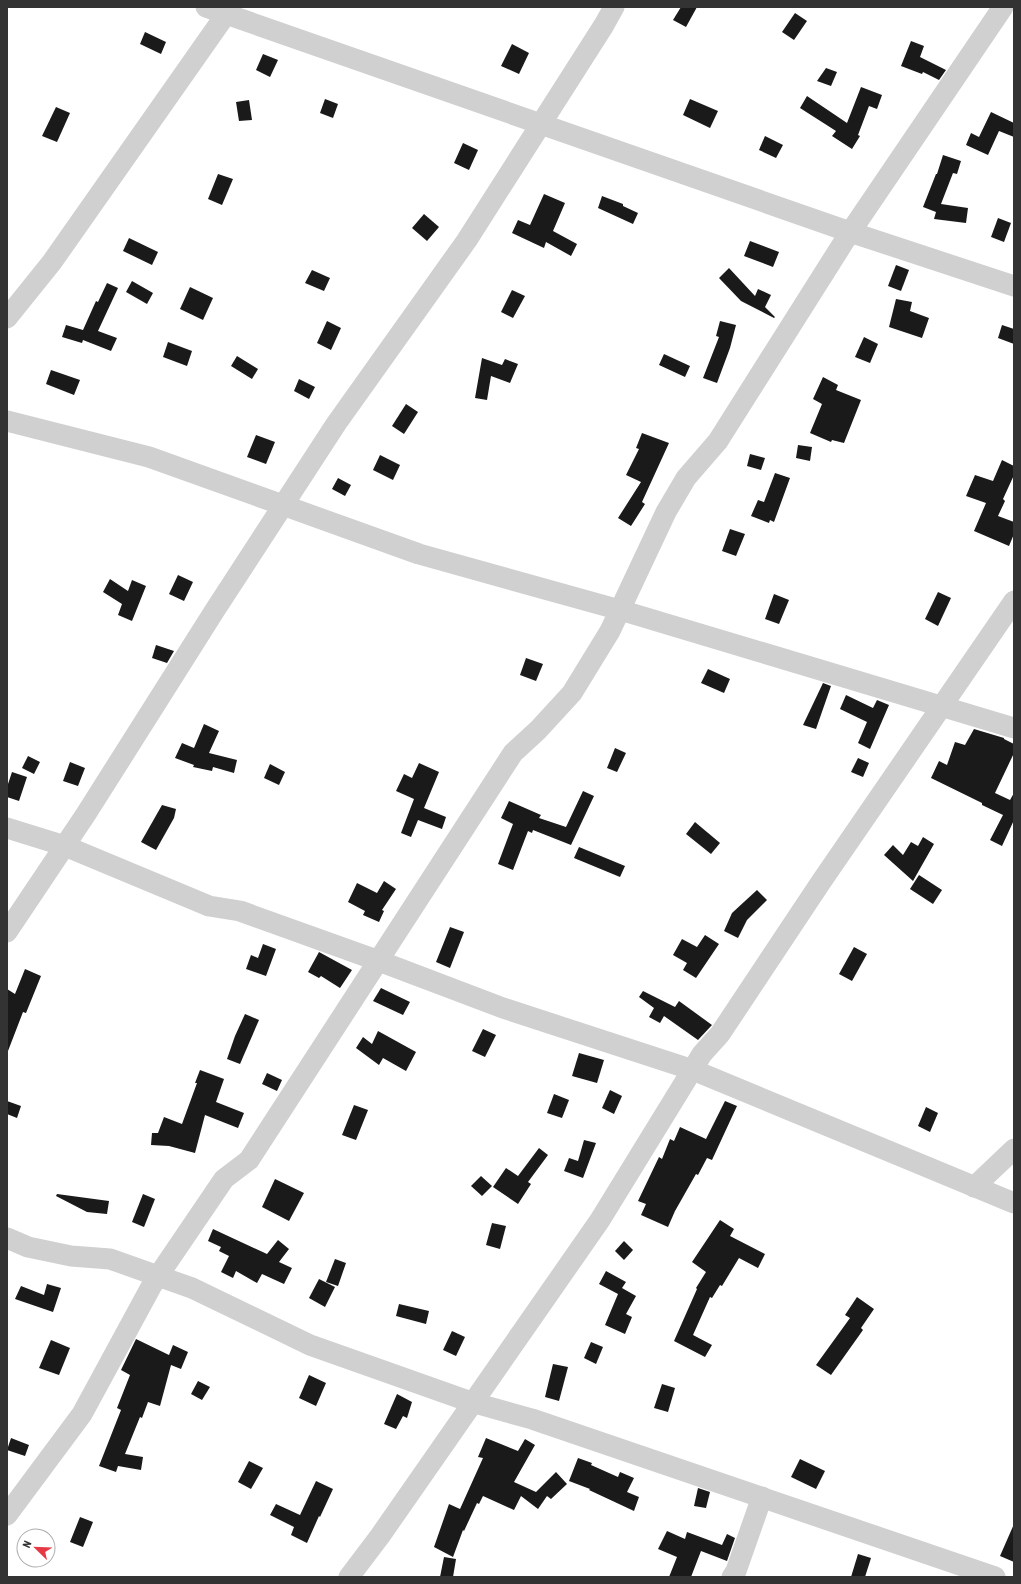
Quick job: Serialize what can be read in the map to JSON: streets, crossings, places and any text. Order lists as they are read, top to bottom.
{
  "north": "top left"
}
